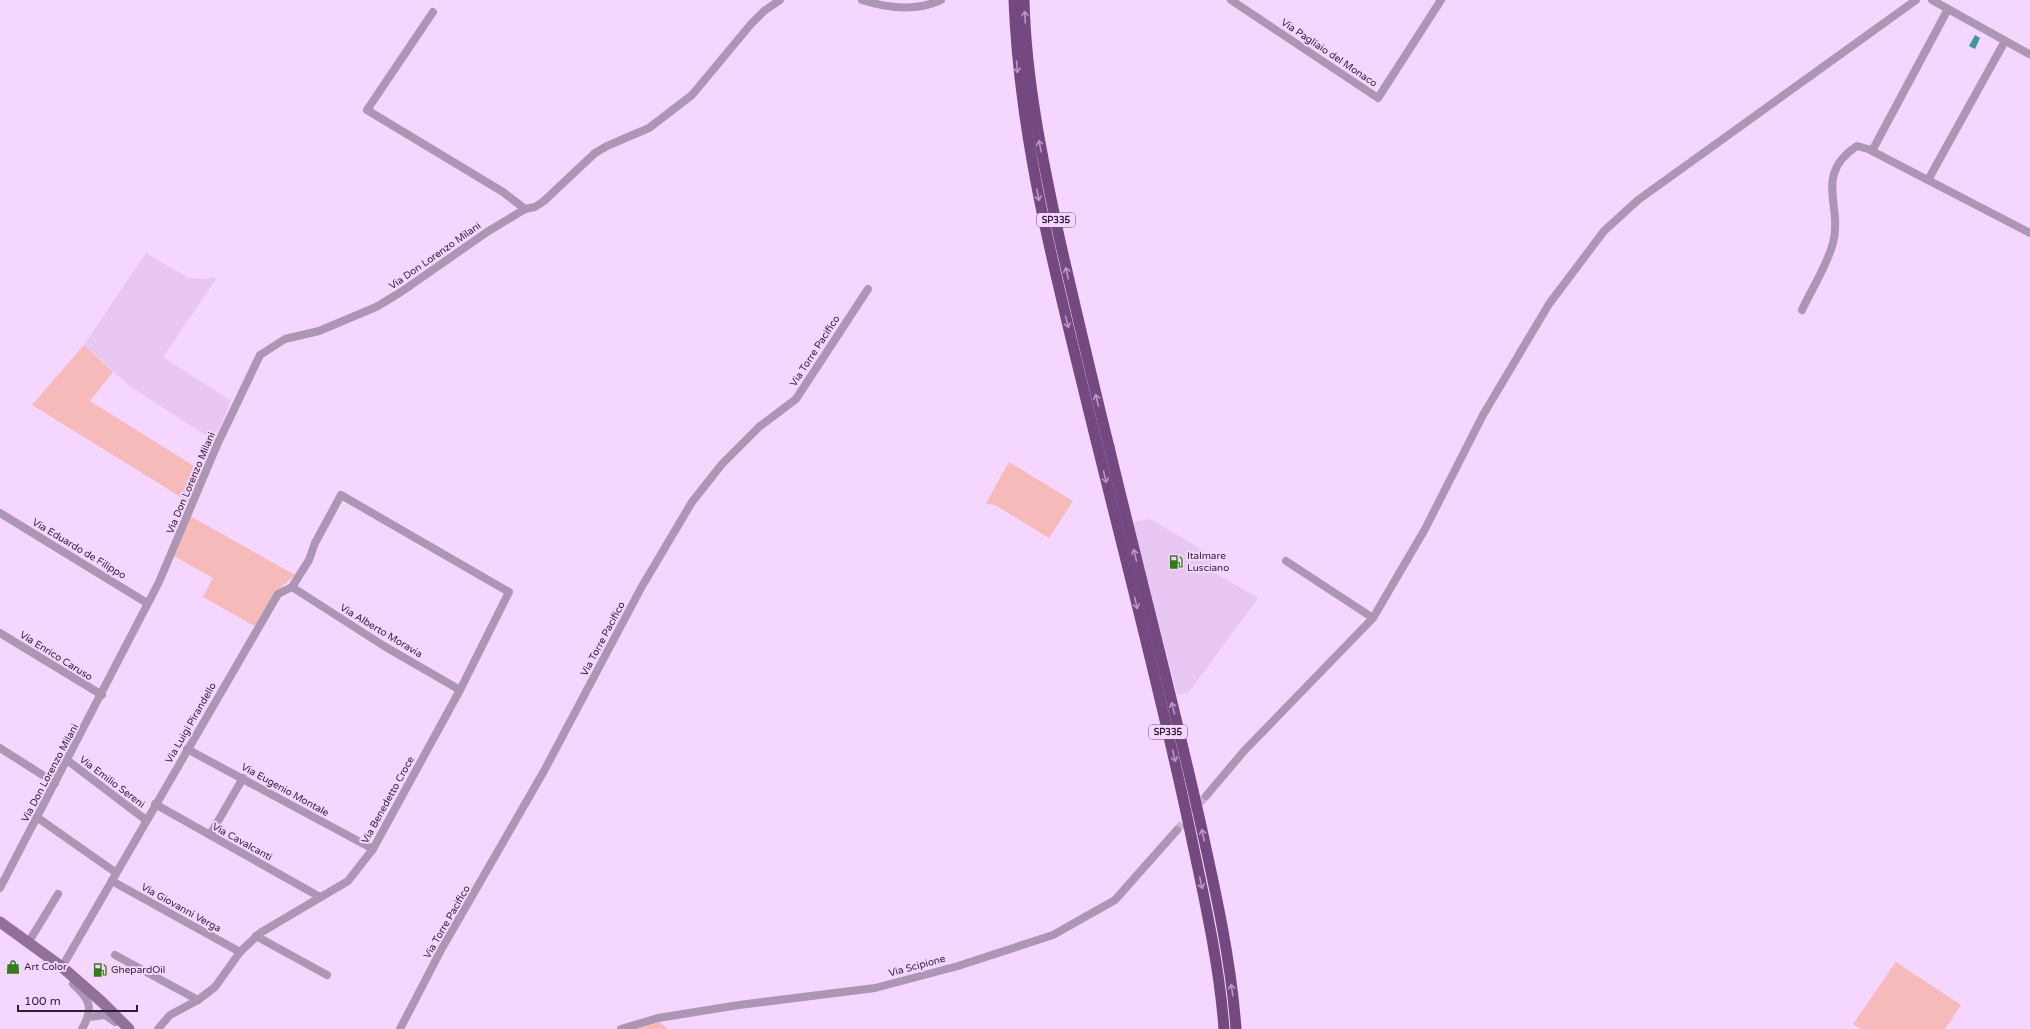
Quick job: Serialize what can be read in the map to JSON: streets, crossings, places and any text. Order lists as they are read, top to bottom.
{
  "streets": {
    "highway": ["SP335"],
    "street": [
      "Via Pagliaio del Monaco",
      "Via Don Lorenzo Milani",
      "Via Torre Pacifico",
      "Via Eduardo de Filippo",
      "Via Alberto Moravia",
      "Via Enrico Caruso",
      "Via Luigi Pirandello",
      "Via Emilio Sereni",
      "Via Eugenio Montale",
      "Via Benedetto Croce",
      "Via Cavalcanti",
      "Via Giovanni Verga",
      "Via Scipione"
    ]
  },
  "crossings": [
    ["Via Don Lorenzo Milani", "Via Eduardo de Filippo"],
    ["Via Don Lorenzo Milani", "Via Enrico Caruso"],
    ["Via Don Lorenzo Milani", "Via Emilio Sereni"],
    ["Via Alberto Moravia", "Via Luigi Pirandello"],
    ["Via Alberto Moravia", "Via Benedetto Croce"],
    ["Via Luigi Pirandello", "Via Emilio Sereni"],
    ["Via Luigi Pirandello", "Via Eugenio Montale"],
    ["Via Luigi Pirandello", "Via Benedetto Croce"],
    ["Via Luigi Pirandello", "Via Cavalcanti"],
    ["Via Luigi Pirandello", "Via Giovanni Verga"],
    ["Via Eugenio Montale", "Via Benedetto Croce"],
    ["Via Benedetto Croce", "Via Cavalcanti"],
    ["Via Benedetto Croce", "Via Giovanni Verga"]
  ],
  "places": {
    "fuel station": ["Italmare Lusciano", "GhepardOil"],
    "shop": ["Art Color"]
  },
  "scale_bar": "100 m"
}
